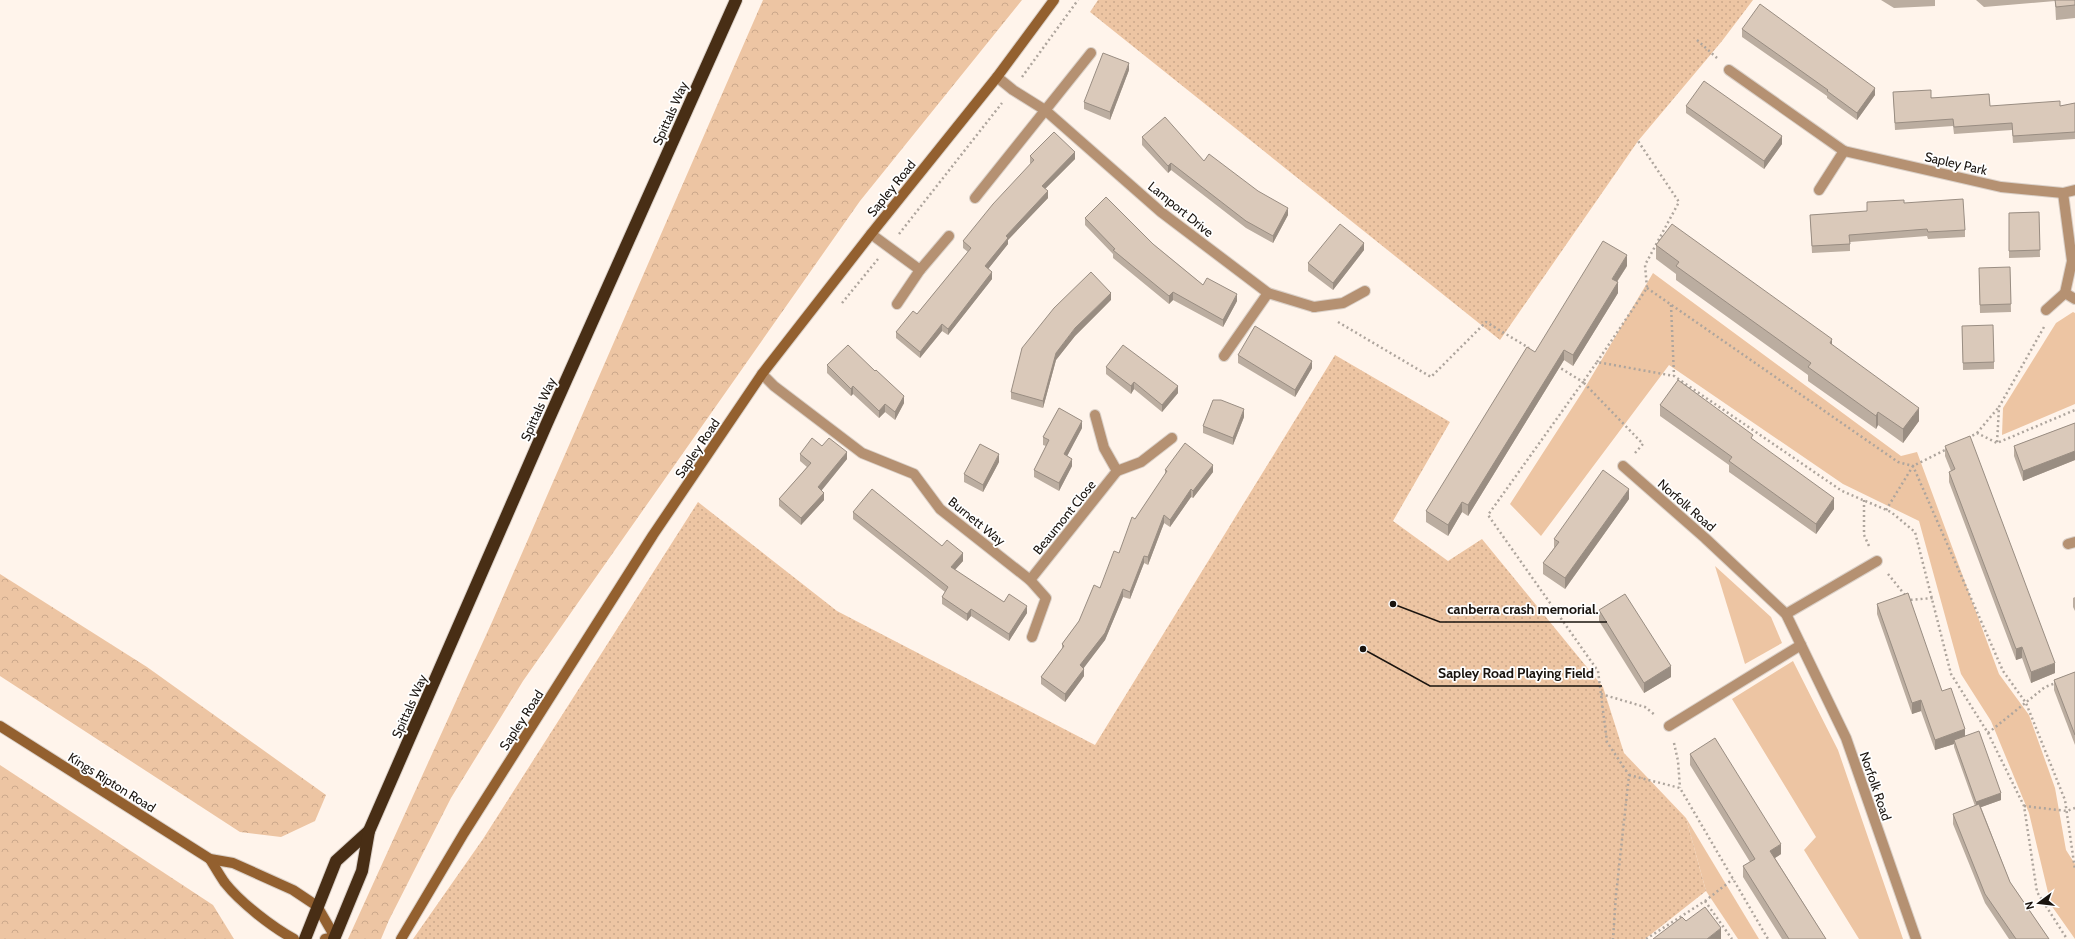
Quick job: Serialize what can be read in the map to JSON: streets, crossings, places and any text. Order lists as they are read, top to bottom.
{
  "streets": {
    "highway": ["Spittals Way"],
    "street": [
      "Sapley Park",
      "Sapley Road",
      "Lamport Drive",
      "Norfolk Road",
      "Beaumont Close",
      "Burnett Way",
      "Kings Ripton Road"
    ]
  },
  "crossings": [
    ["Spittals Way", "Kings Ripton Road"],
    ["Sapley Road", "Lamport Drive"],
    ["Sapley Road", "Burnett Way"],
    ["Beaumont Close", "Burnett Way"]
  ],
  "places": ["canberra crash memorial.", "Sapley Road Playing Field"],
  "north": "left"
}
